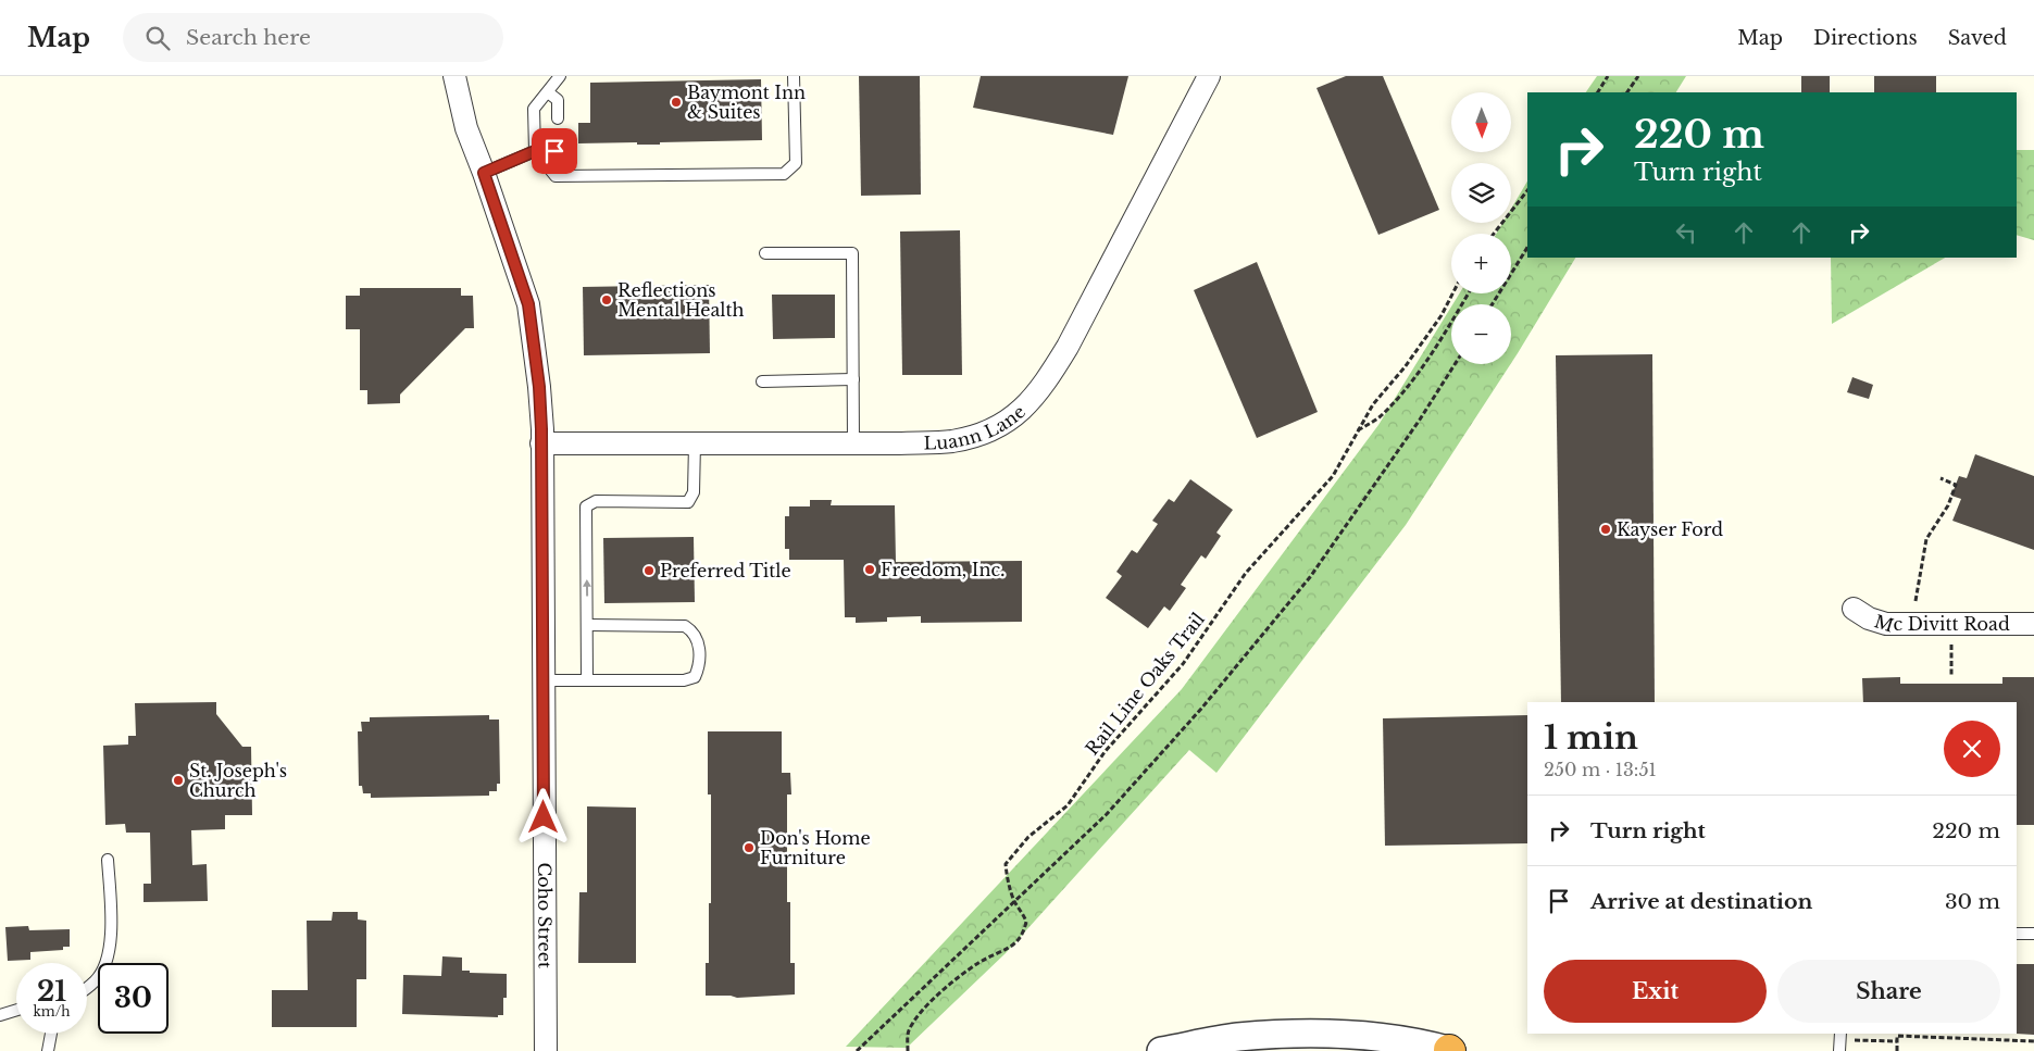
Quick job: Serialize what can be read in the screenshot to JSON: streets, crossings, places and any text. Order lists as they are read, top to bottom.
{
  "streets": {
    "street": ["Luann Lane", "Mc Divitt Road", "Coho Street"],
    "path": ["Rail Line Oaks Trail"]
  },
  "crossings": [
    ["Luann Lane", "Coho Street"]
  ],
  "places": [
    "Baymont Inn & Suites",
    "Reflections Mental Health",
    "Kayser Ford",
    "Freedom, Inc.",
    "Preferred Title",
    "St. Joseph's Church",
    "Don's Home Furniture"
  ],
  "north": "bottom",
  "page": {
    "header": "Map",
    "search": "Search here",
    "nav": ["Map", "Directions", "Saved"],
    "map_buttons": ["+", "−"],
    "turn": ["220 m", "Turn right"],
    "heading": ["1 min", "250 m · 13:51"],
    "list": [
      {
        "name": "Turn right",
        "value": "220 m"
      },
      {
        "name": "Arrive at destination",
        "value": "30 m"
      }
    ],
    "buttons": ["Exit", "Share"],
    "speed": "21 km/h",
    "limit": "30"
  }
}
